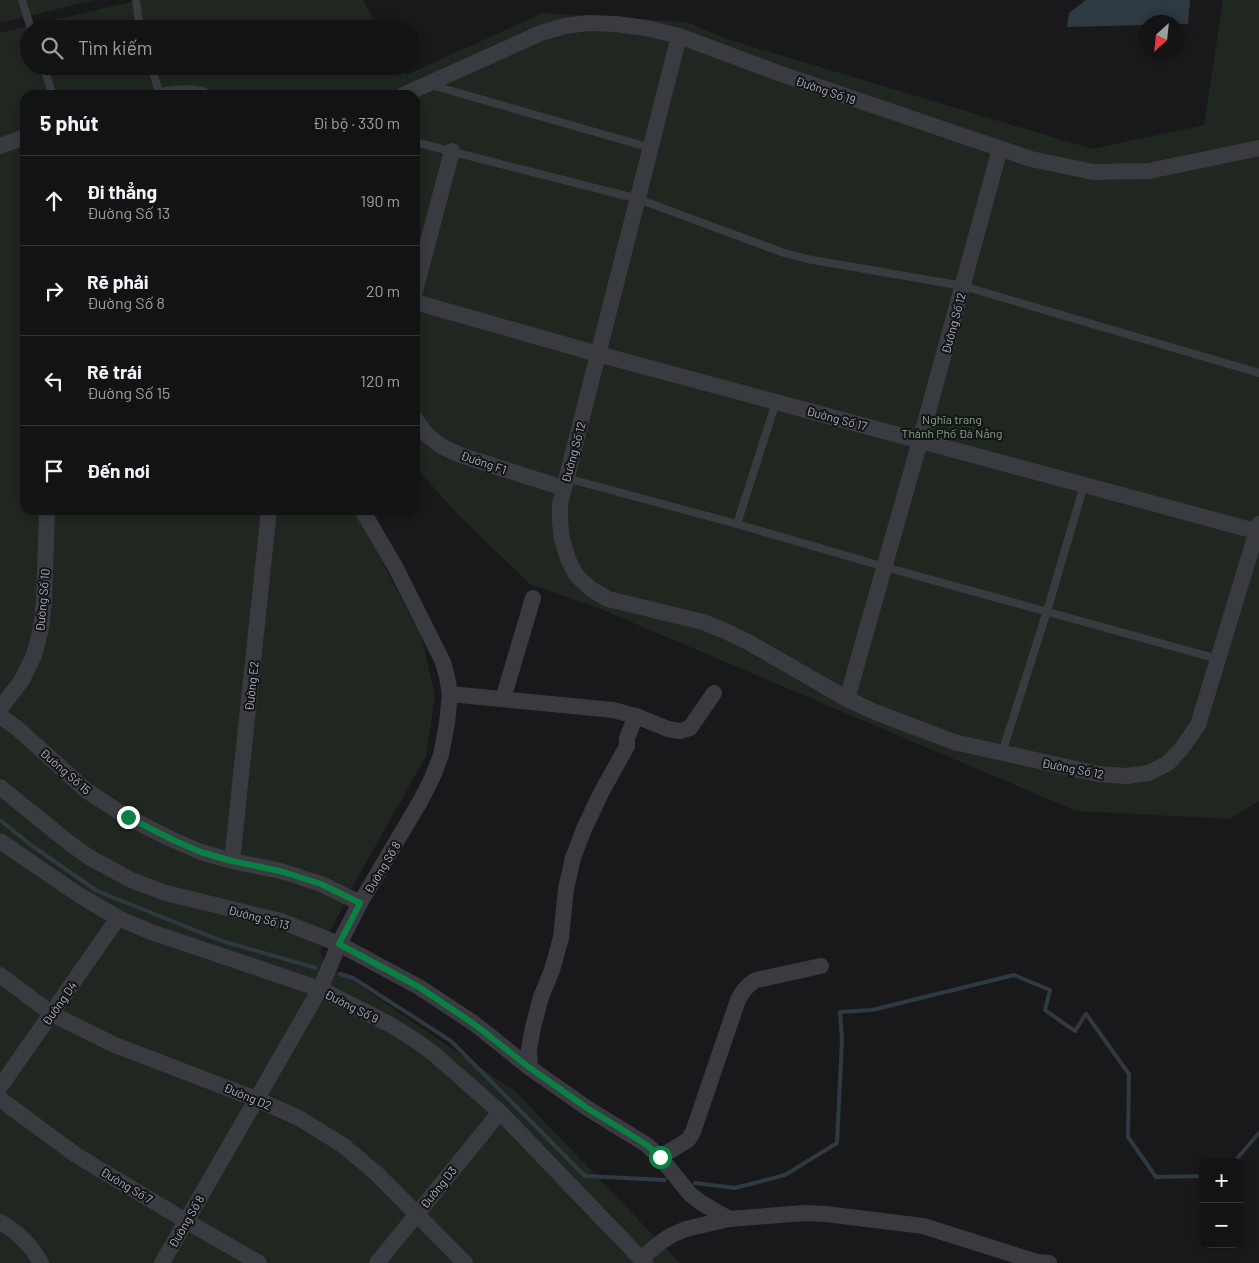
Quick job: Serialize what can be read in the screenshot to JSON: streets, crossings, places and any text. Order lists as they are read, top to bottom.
{
  "streets": {
    "street": [
      "Đường Số 19",
      "Đường Số 12",
      "Đường Số 17",
      "Đường F1",
      "Đường Số 10",
      "Đường E2",
      "Đường Số 15",
      "Đường Số 8",
      "Đường Số 13",
      "Đường D4",
      "Đường Số 9",
      "Đường D2",
      "Đường Số 7",
      "Đường D3"
    ]
  },
  "crossings": [
    ["Đường Số 19", "Đường Số 12"],
    ["Đường Số 12", "Đường Số 17"],
    ["Đường Số 12", "Đường F1"],
    ["Đường E2", "Đường Số 15"],
    ["Đường Số 15", "Đường Số 8"],
    ["Đường Số 8", "Đường Số 13"],
    ["Đường Số 8", "Đường Số 9"],
    ["Đường Số 8", "Đường D2"],
    ["Đường Số 8", "Đường Số 7"],
    ["Đường D4", "Đường Số 9"],
    ["Đường D4", "Đường D2"],
    ["Đường Số 9", "Đường D3"],
    ["Đường D2", "Đường D3"]
  ],
  "parks": ["Nghĩa trang Thành Phố Đà Nẵng"],
  "north": "bottom left",
  "page": {
    "search": "Tìm kiếm",
    "heading": ["5 phút", "Đi bộ · 330 m"],
    "list": [
      ["Đi thẳng", "Đường Số 13", "190 m"],
      ["Rẽ phải", "Đường Số 8", "20 m"],
      ["Rẽ trái", "Đường Số 15", "120 m"],
      "Đến nơi"
    ],
    "map_buttons": ["+", "−"]
  }
}
